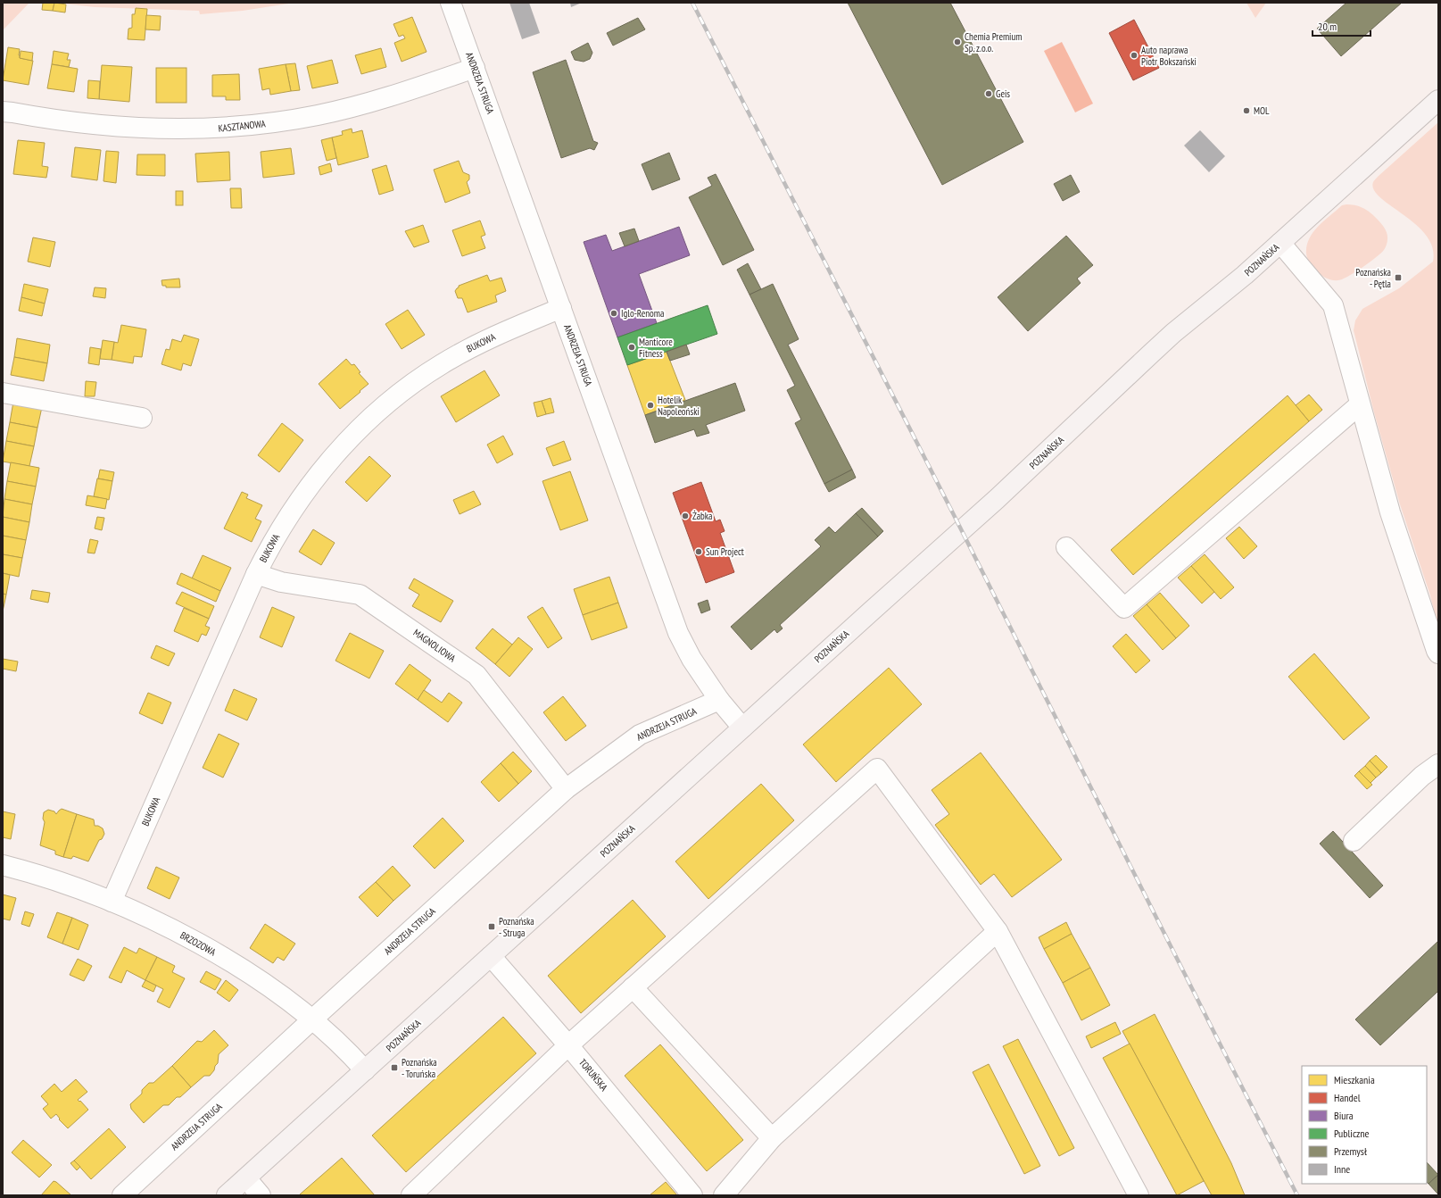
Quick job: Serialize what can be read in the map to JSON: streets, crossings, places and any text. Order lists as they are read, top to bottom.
{
  "streets": {
    "main road": ["POZNAŃSKA"],
    "street": [
      "ANDRZEJA STRUGA",
      "KASZTANOWA",
      "BUKOWA",
      "MAGNOLIOWA",
      "BRZOZOWA",
      "TORUŃSKA"
    ]
  },
  "crossings": [
    ["ANDRZEJA STRUGA", "KASZTANOWA"],
    ["ANDRZEJA STRUGA", "POZNAŃSKA"],
    ["ANDRZEJA STRUGA", "BUKOWA"],
    ["ANDRZEJA STRUGA", "MAGNOLIOWA"],
    ["ANDRZEJA STRUGA", "BRZOZOWA"],
    ["POZNAŃSKA", "BRZOZOWA"],
    ["POZNAŃSKA", "TORUŃSKA"],
    ["BUKOWA", "MAGNOLIOWA"],
    ["BUKOWA", "BRZOZOWA"]
  ],
  "places": {
    "other": [
      "Chemia Premium Sp. z.o.o.",
      "Auto naprawa Piotr Bokszański",
      "Geis",
      "MOL",
      "Iglo-Renoma",
      "Manticore Fitness",
      "Hotelik Napoleoński",
      "Żabka",
      "Sun Project"
    ],
    "transit": ["Poznańska - Pętla", "Poznańska - Struga", "Poznańska - Toruńska"]
  },
  "legend": [
    "Mieszkania",
    "Handel",
    "Biura",
    "Publiczne",
    "Przemysł",
    "Inne"
  ],
  "scale_bar": "20 m"
}
